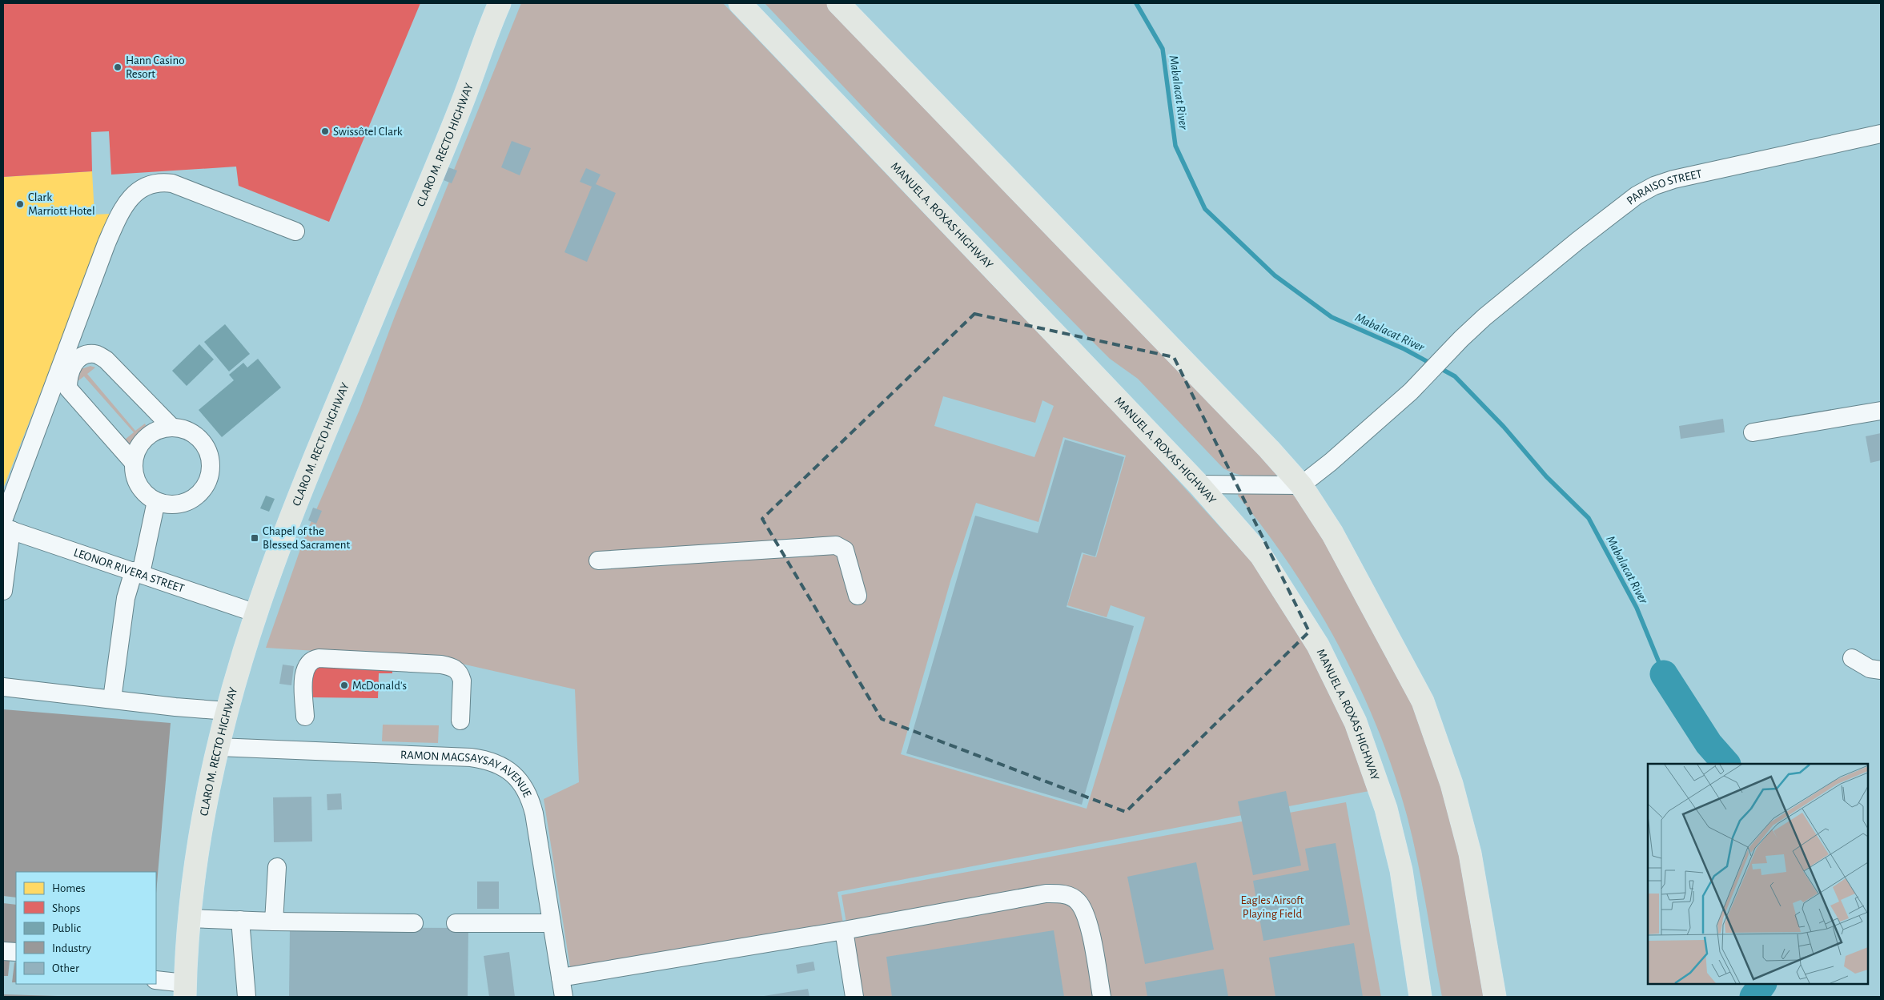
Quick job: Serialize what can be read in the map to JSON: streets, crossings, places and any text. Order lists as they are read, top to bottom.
{
  "streets": {
    "main road": ["CLARO M. RECTO HIGHWAY", "MANUEL A. ROXAS HIGHWAY"],
    "street": ["PARAISO STREET", "LEONOR RIVERA STREET", "RAMON MAGSAYSAY AVENUE"]
  },
  "crossings": [
    ["CLARO M. RECTO HIGHWAY", "LEONOR RIVERA STREET"],
    ["CLARO M. RECTO HIGHWAY", "RAMON MAGSAYSAY AVENUE"]
  ],
  "water": ["Mabalacat River"],
  "parks": ["Eagles Airsoft Playing Field"],
  "places": {
    "other": [
      "Hann Casino Resort",
      "Swissôtel Clark",
      "Clark Marriott Hotel",
      "McDonald's"
    ],
    "transit": ["Chapel of the Blessed Sacrament"]
  },
  "legend": [
    "Homes",
    "Shops",
    "Public",
    "Industry",
    "Other"
  ]
}
